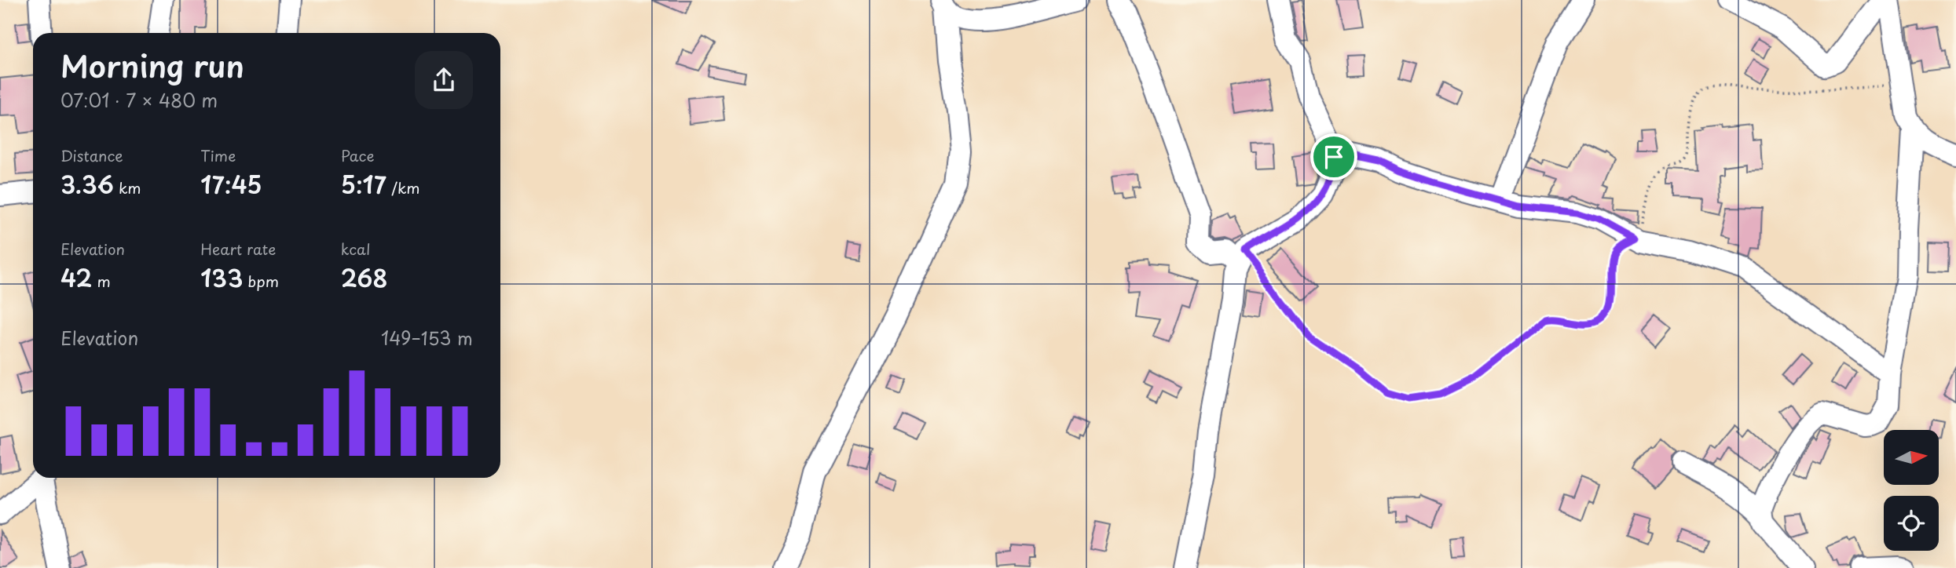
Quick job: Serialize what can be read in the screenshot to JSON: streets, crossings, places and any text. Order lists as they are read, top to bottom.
{
  "north": "right",
  "page": {
    "heading": ["Morning run", "07:01 · 7 × 480 m"],
    "stats": [
      ["Distance", "3.36 km"],
      ["Time", "17:45"],
      ["Pace", "5:17 /km"],
      ["Elevation", "42 m"],
      ["Heart rate", "133 bpm"],
      ["kcal", "268"]
    ],
    "chart": ["Elevation", "149–153 m"]
  }
}
